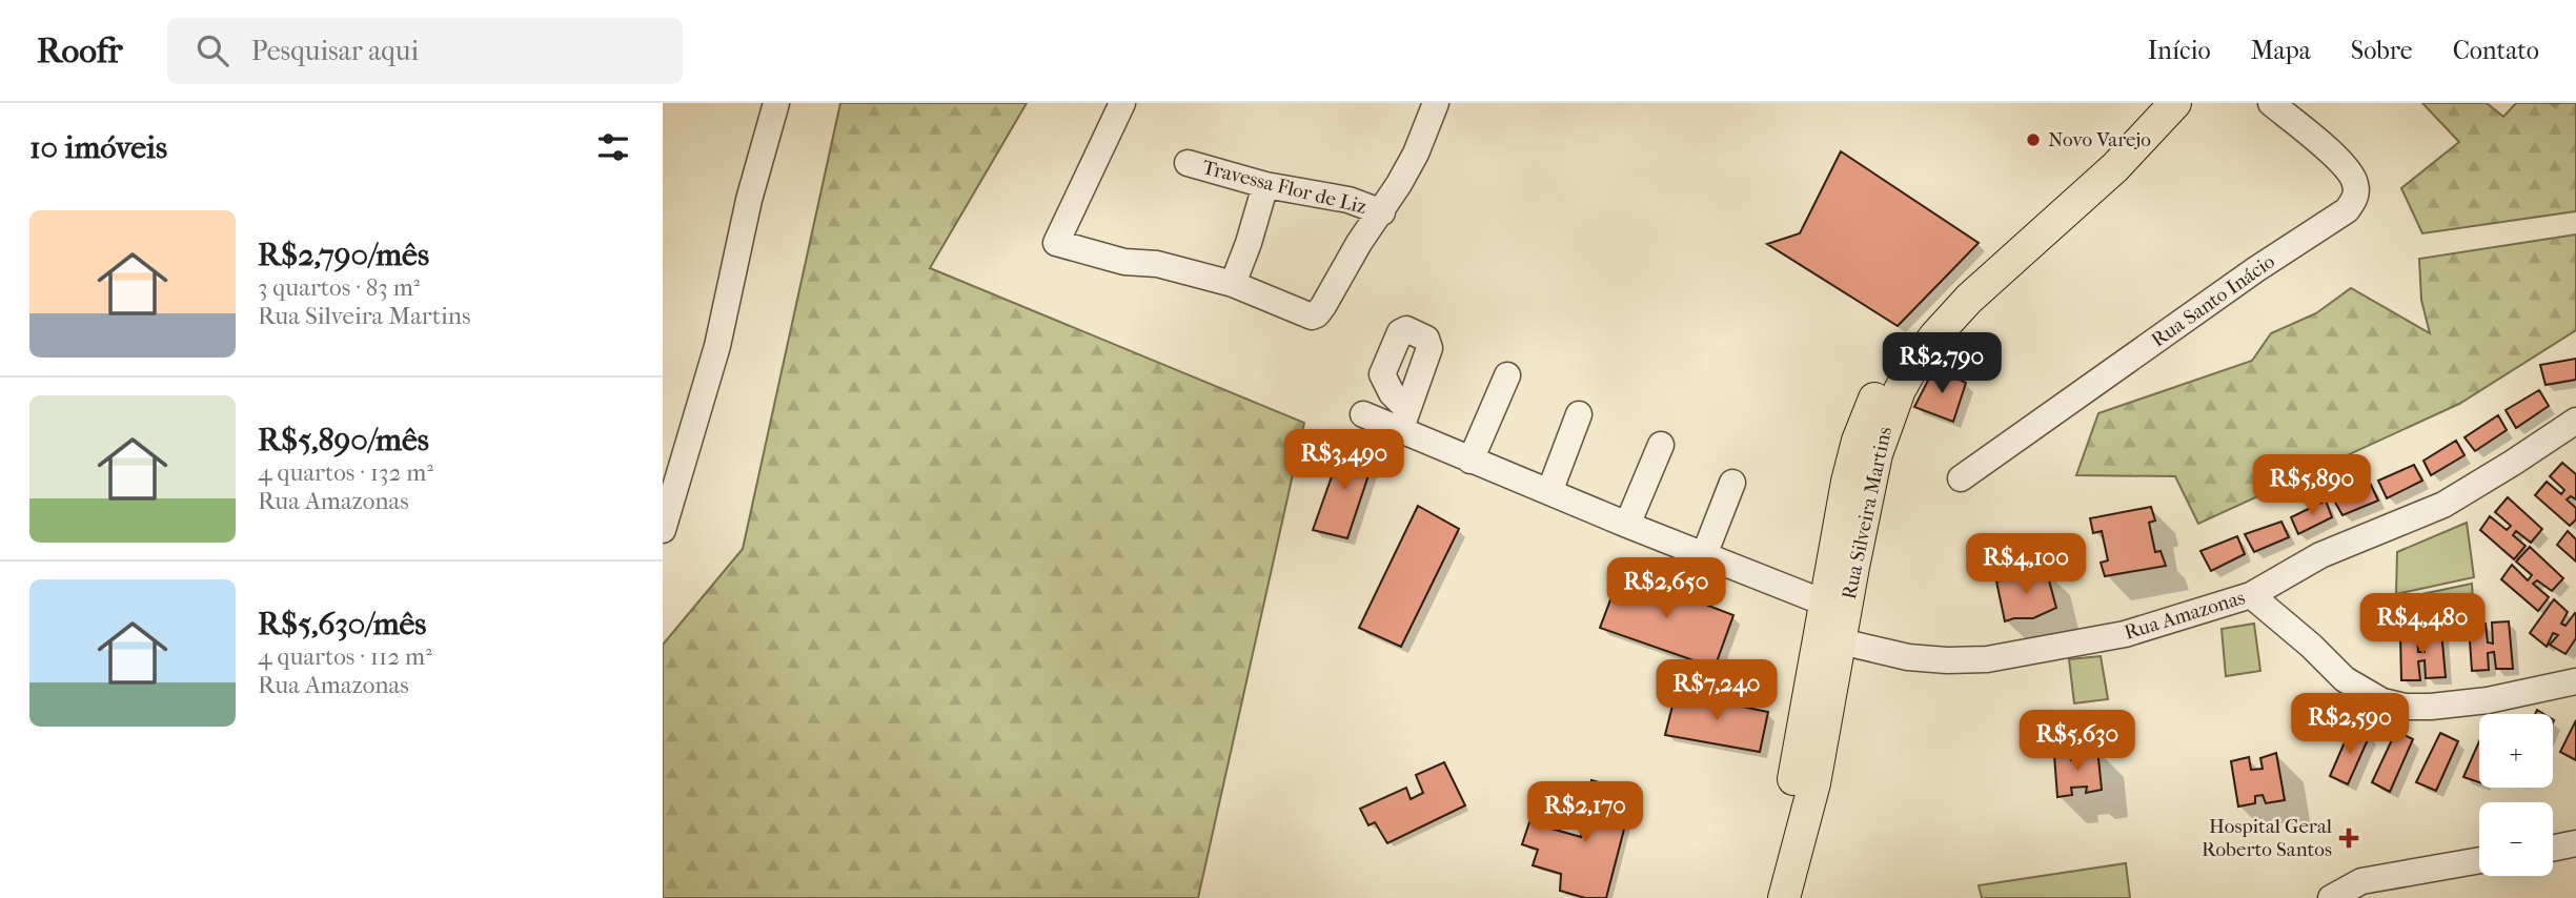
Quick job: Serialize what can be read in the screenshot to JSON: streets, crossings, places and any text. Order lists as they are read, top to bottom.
{
  "streets": {
    "main road": ["Rua Silveira Martins"],
    "street": ["Travessa Flor de Liz", "Rua Santo Inácio", "Rua Amazonas"]
  },
  "crossings": [
    ["Rua Silveira Martins", "Rua Amazonas"]
  ],
  "places": {
    "other": ["Novo Varejo"],
    "health": ["Hospital Geral Roberto Santos"]
  },
  "page": {
    "header": "Roofr",
    "search": "Pesquisar aqui",
    "nav": [
      "Início",
      "Mapa",
      "Sobre",
      "Contato"
    ],
    "heading": "10 imóveis",
    "list": [
      {
        "name": "R$2,790/mês",
        "note": "3 quartos · 83 m² · Rua Silveira Martins"
      },
      {
        "name": "R$5,890/mês",
        "note": "4 quartos · 132 m² · Rua Amazonas"
      },
      {
        "name": "R$5,630/mês",
        "note": "4 quartos · 112 m² · Rua Amazonas"
      }
    ],
    "price": [
      "R$2,790",
      "R$3,490",
      "R$5,890",
      "R$4,100",
      "R$2,650",
      "R$4,480",
      "R$7,240",
      "R$2,590",
      "R$5,630",
      "R$2,170"
    ],
    "map_buttons": ["+", "−"]
  }
}
